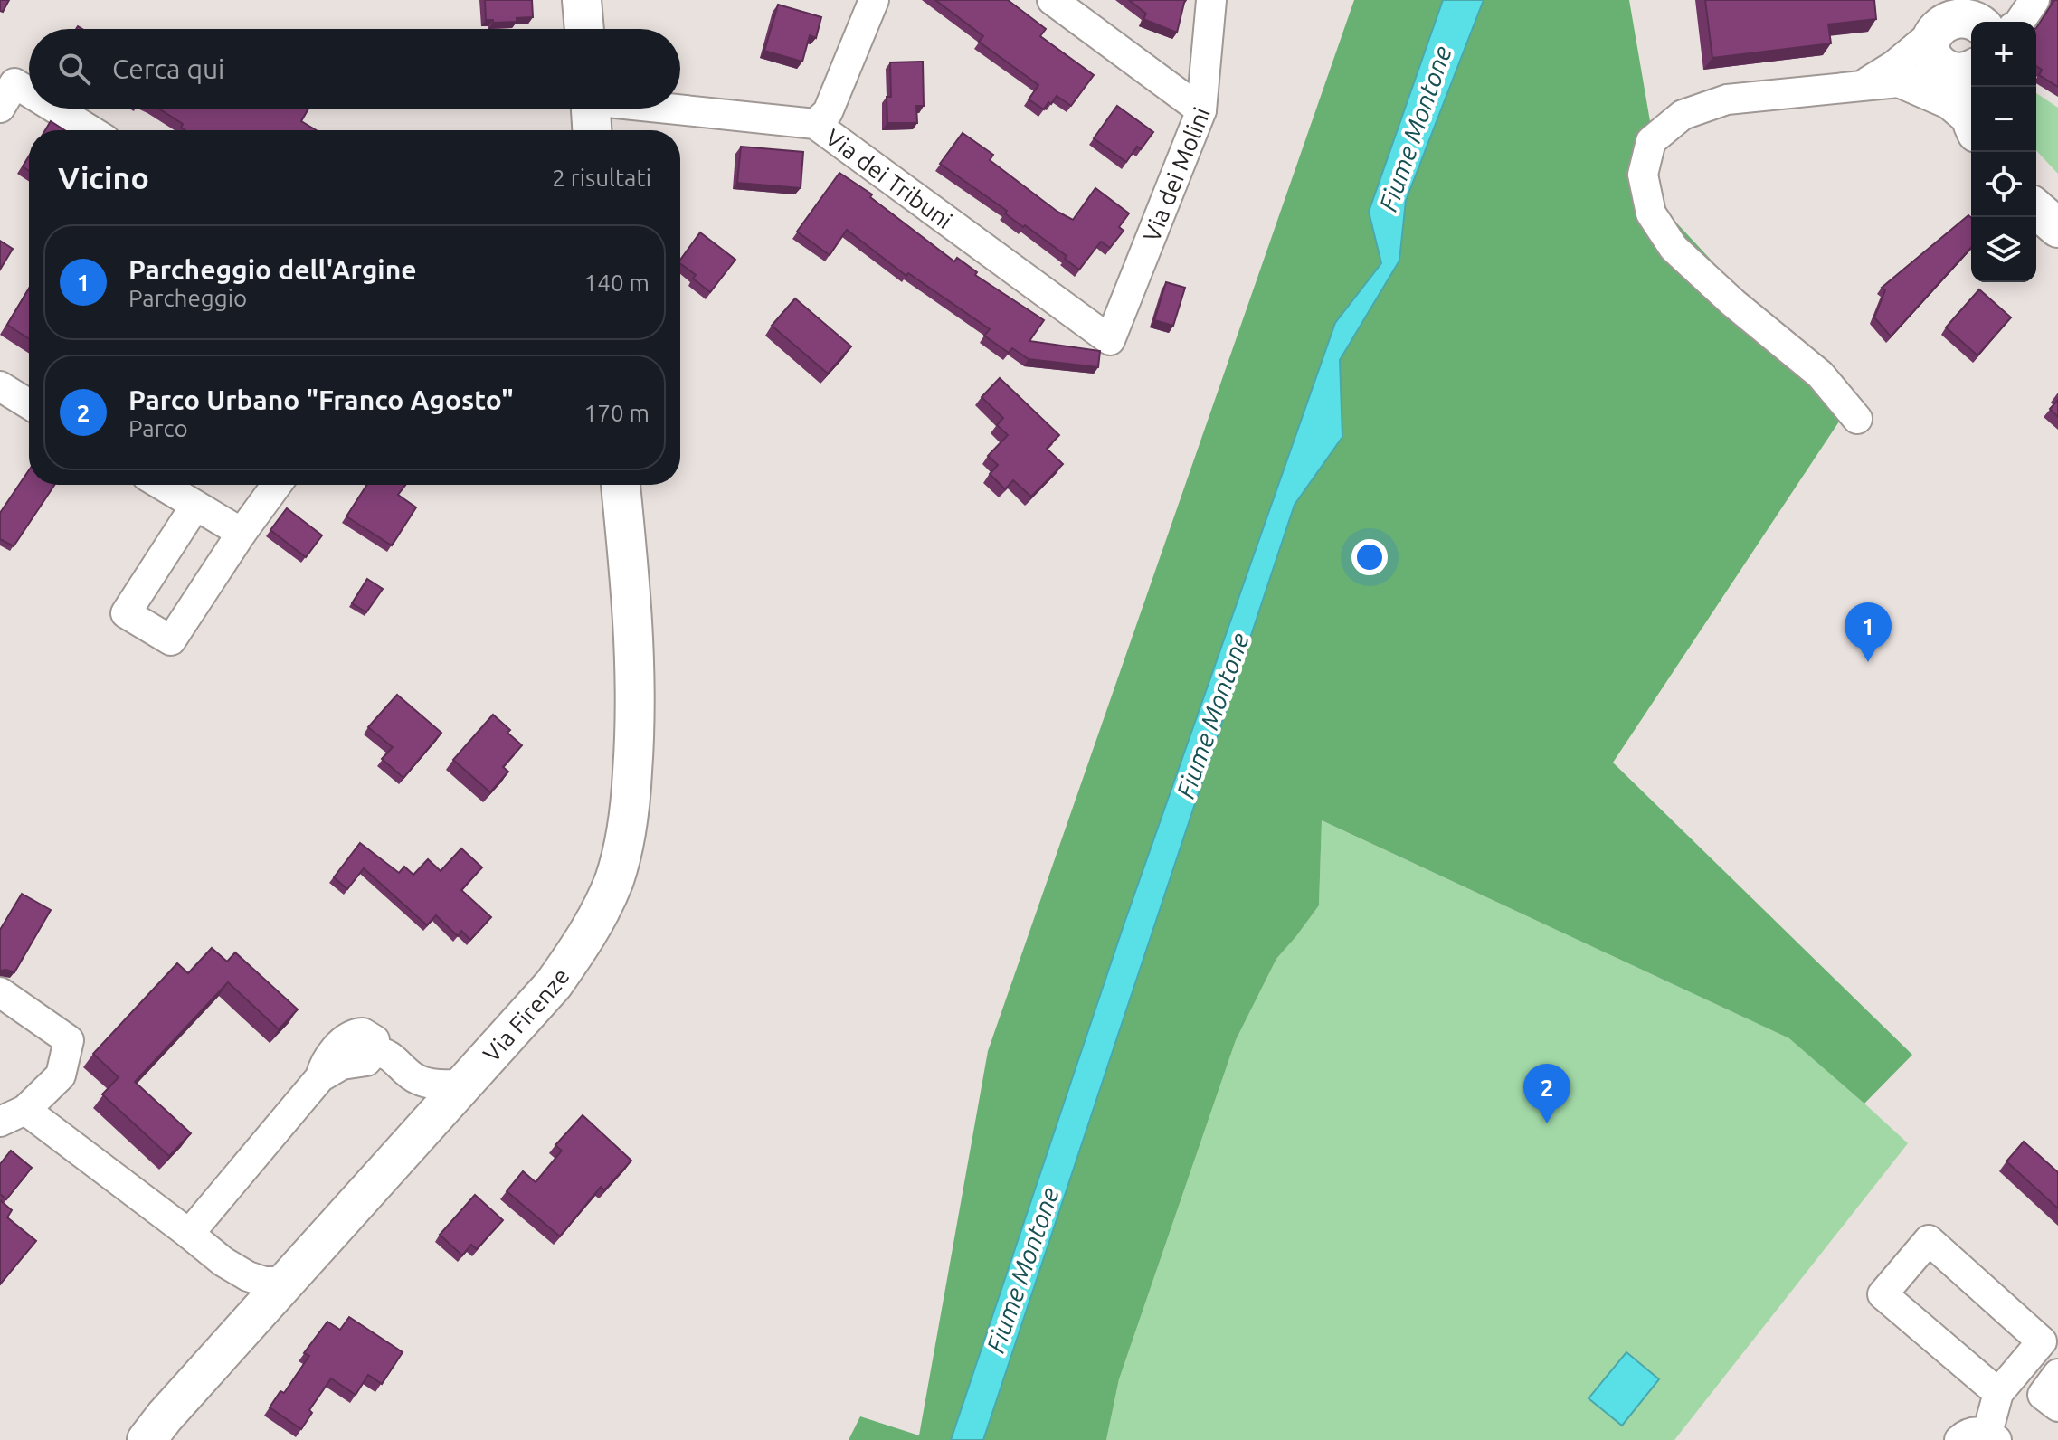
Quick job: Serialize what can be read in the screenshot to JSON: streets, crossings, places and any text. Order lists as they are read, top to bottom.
{
  "streets": {
    "main road": ["Via Firenze"],
    "street": ["Via dei Molini", "Via dei Tribuni"]
  },
  "crossings": [
    ["Via dei Molini", "Via dei Tribuni"]
  ],
  "water": ["Fiume Montone"],
  "page": {
    "map_buttons": ["+", "−"],
    "search": "Cerca qui",
    "heading": ["Vicino", "2 risultati"],
    "list": [
      {
        "mark": "1",
        "name": "Parcheggio dell'Argine",
        "note": "Parcheggio",
        "value": "140 m"
      },
      {
        "mark": "2",
        "name": "Parco Urbano \"Franco Agosto\"",
        "note": "Parco",
        "value": "170 m"
      }
    ],
    "pins": ["1", "2"]
  }
}
